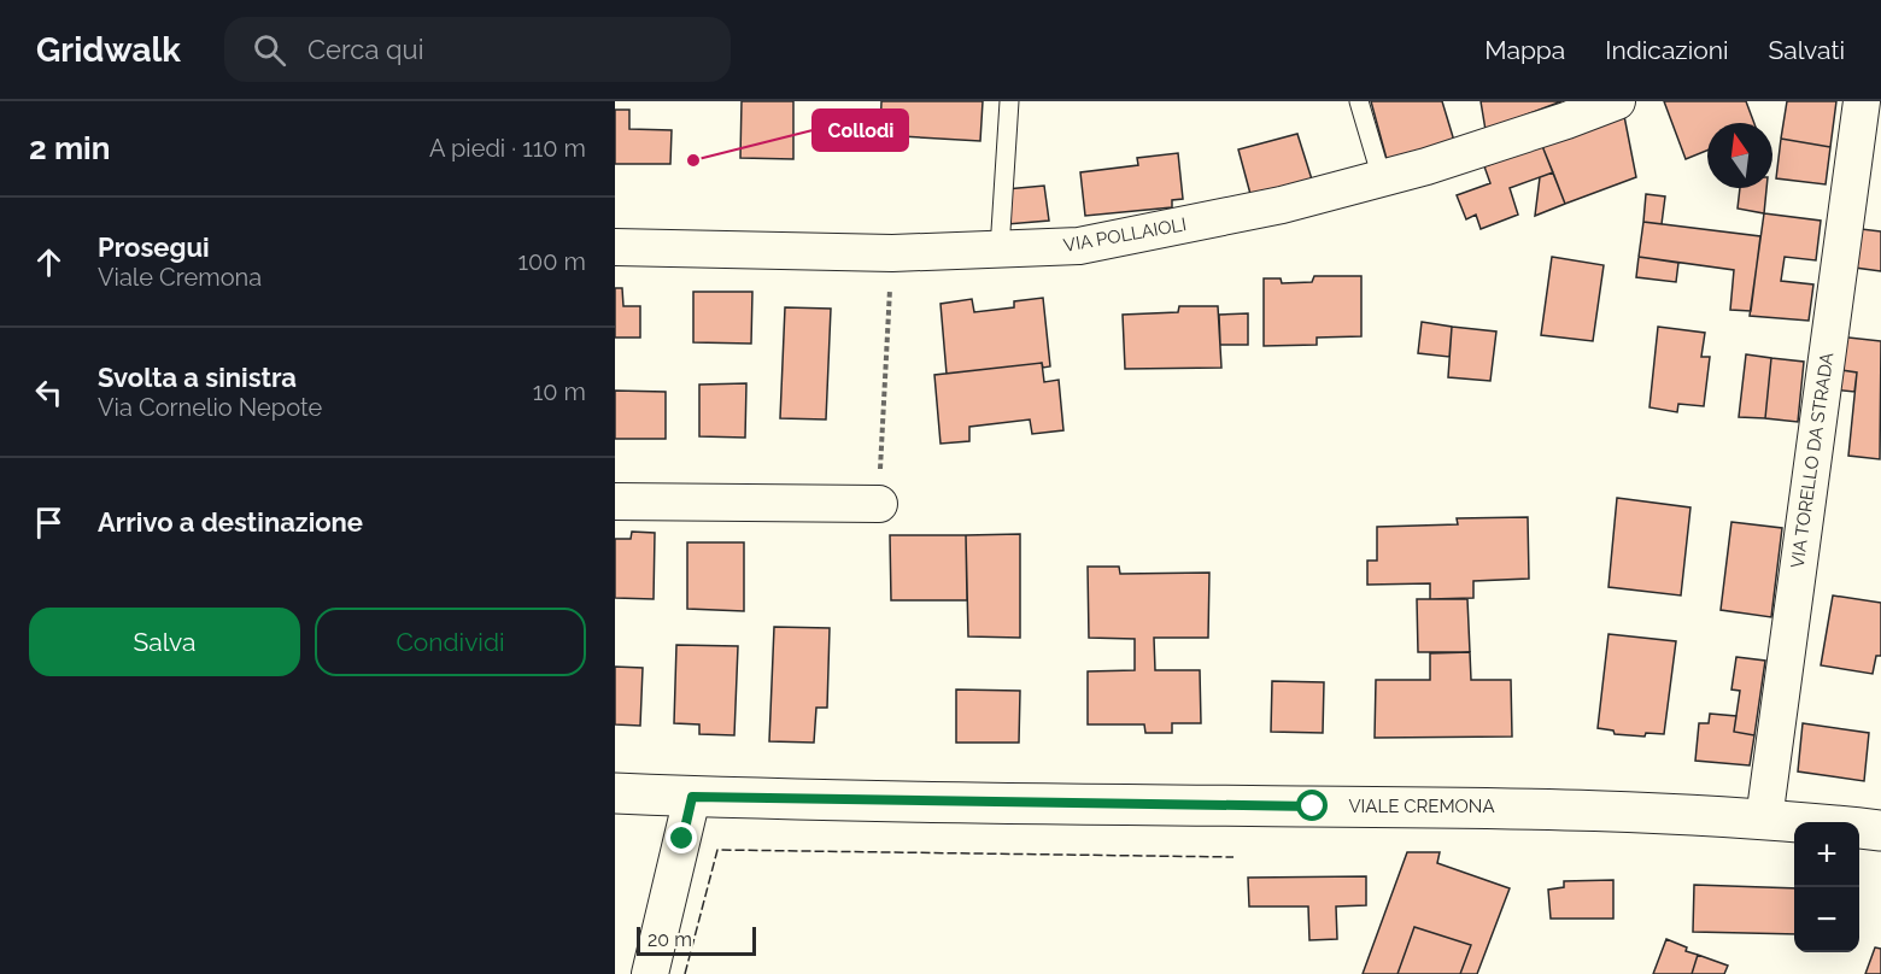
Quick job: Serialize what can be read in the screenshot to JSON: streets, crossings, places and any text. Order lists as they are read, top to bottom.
{
  "streets": {
    "main road": ["VIALE CREMONA"],
    "street": ["VIA POLLAIOLI", "VIA TORELLO DA STRADA"]
  },
  "crossings": [
    ["VIA TORELLO DA STRADA", "VIALE CREMONA"]
  ],
  "places": ["Collodi"],
  "scale_bar": "20 m",
  "north": "top",
  "page": {
    "header": "Gridwalk",
    "search": "Cerca qui",
    "nav": ["Mappa", "Indicazioni", "Salvati"],
    "heading": ["2 min", "A piedi · 110 m"],
    "list": [
      ["Prosegui", "Viale Cremona", "100 m"],
      ["Svolta a sinistra", "Via Cornelio Nepote", "10 m"],
      "Arrivo a destinazione"
    ],
    "buttons": ["Salva", "Condividi"],
    "map_buttons": ["+", "−"],
    "scale": "20 m"
  }
}
